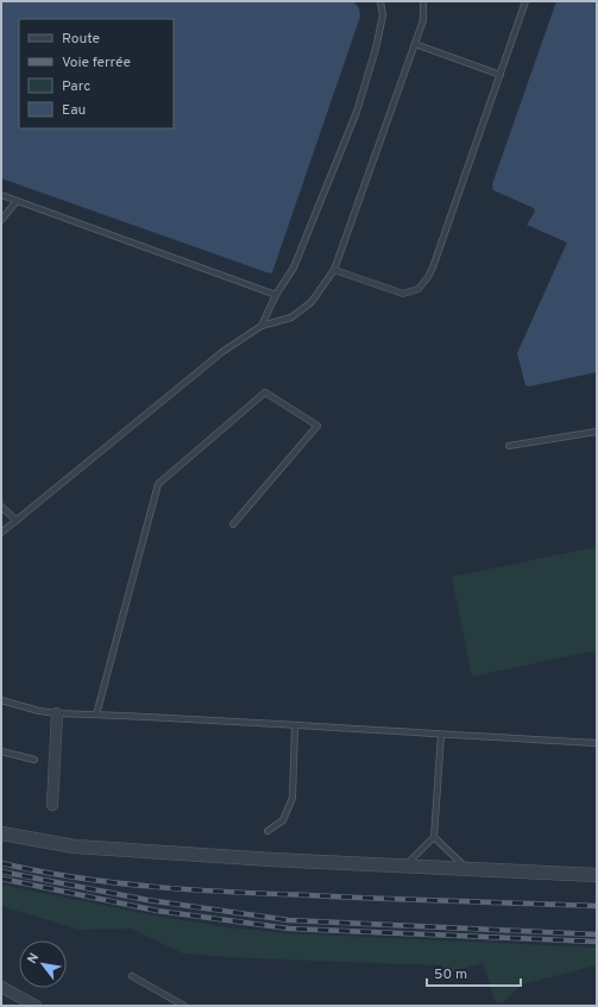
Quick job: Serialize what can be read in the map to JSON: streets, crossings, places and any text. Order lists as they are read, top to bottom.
{
  "legend": [
    "Route",
    "Voie ferrée",
    "Parc",
    "Eau"
  ],
  "scale_bar": "50 m",
  "north": "top left"
}
